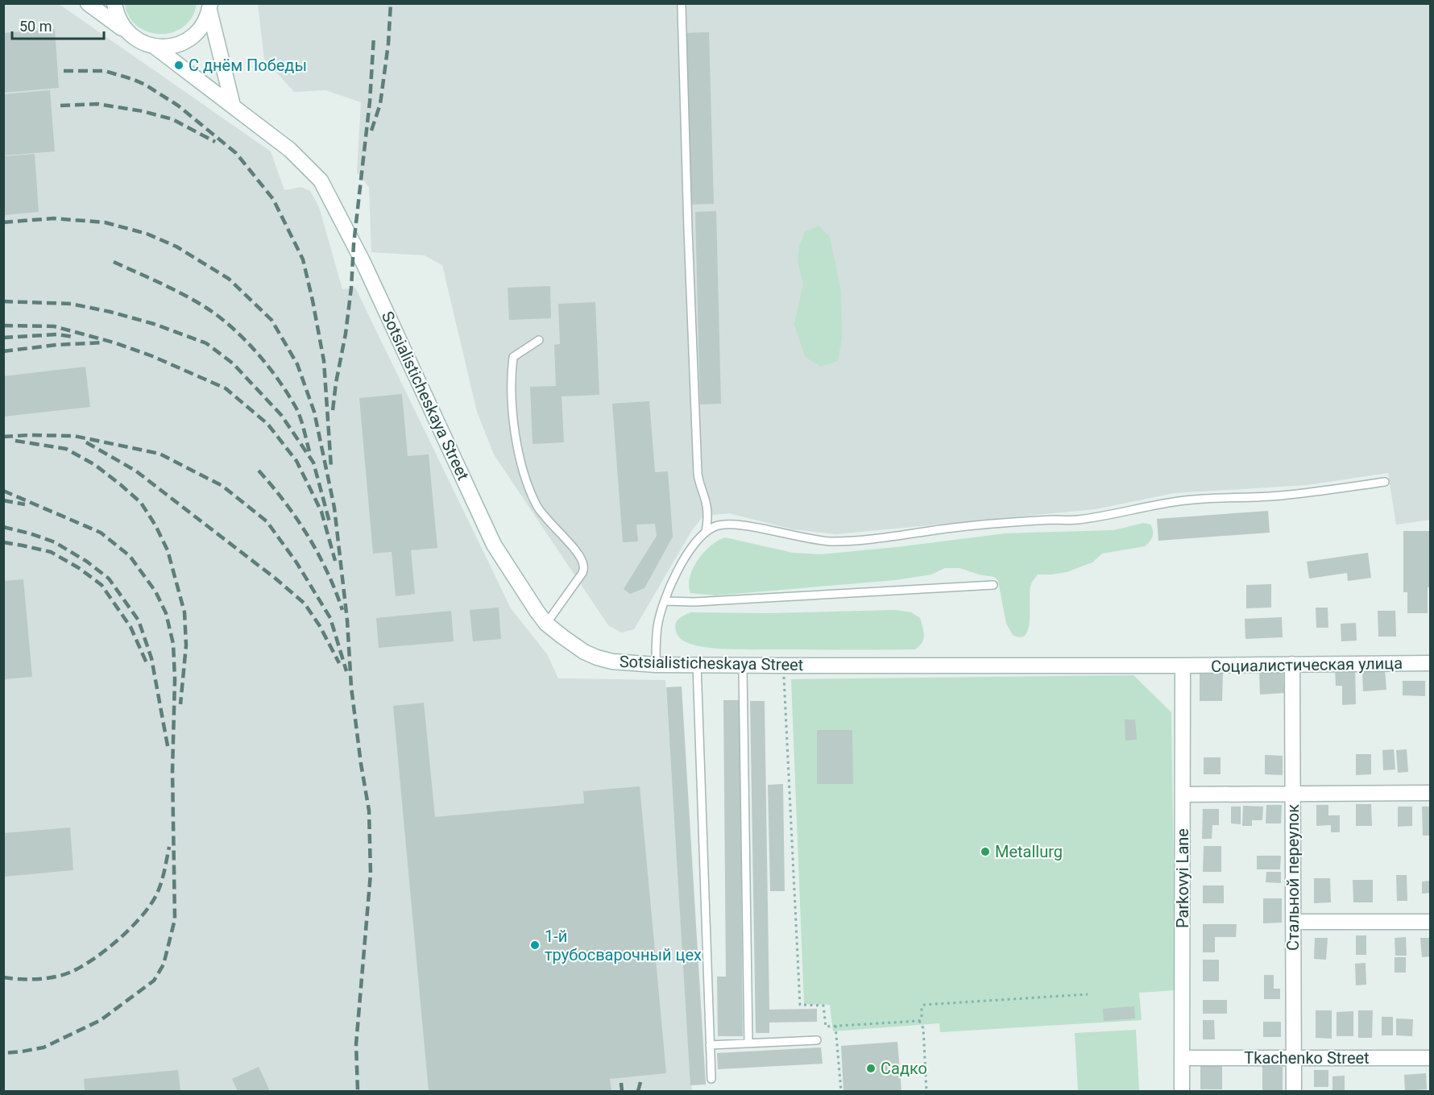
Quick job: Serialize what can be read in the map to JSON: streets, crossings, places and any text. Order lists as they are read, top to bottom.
{
  "streets": {
    "street": [
      "Sotsialisticheskaya Street",
      "Социалистическая улица",
      "Стальной переулок",
      "Parkovyi Lane",
      "Tkachenko Street"
    ]
  },
  "crossings": [
    ["Sotsialisticheskaya Street", "Социалистическая улица"],
    ["Sotsialisticheskaya Street", "Parkovyi Lane"],
    ["Социалистическая улица", "Стальной переулок"],
    ["Социалистическая улица", "Parkovyi Lane"],
    ["Стальной переулок", "Tkachenko Street"],
    ["Parkovyi Lane", "Tkachenko Street"]
  ],
  "places": [
    "С днём Победы",
    "Metallurg",
    "1-й трубосварочный цех",
    "Садко"
  ],
  "scale_bar": "50 m"
}
